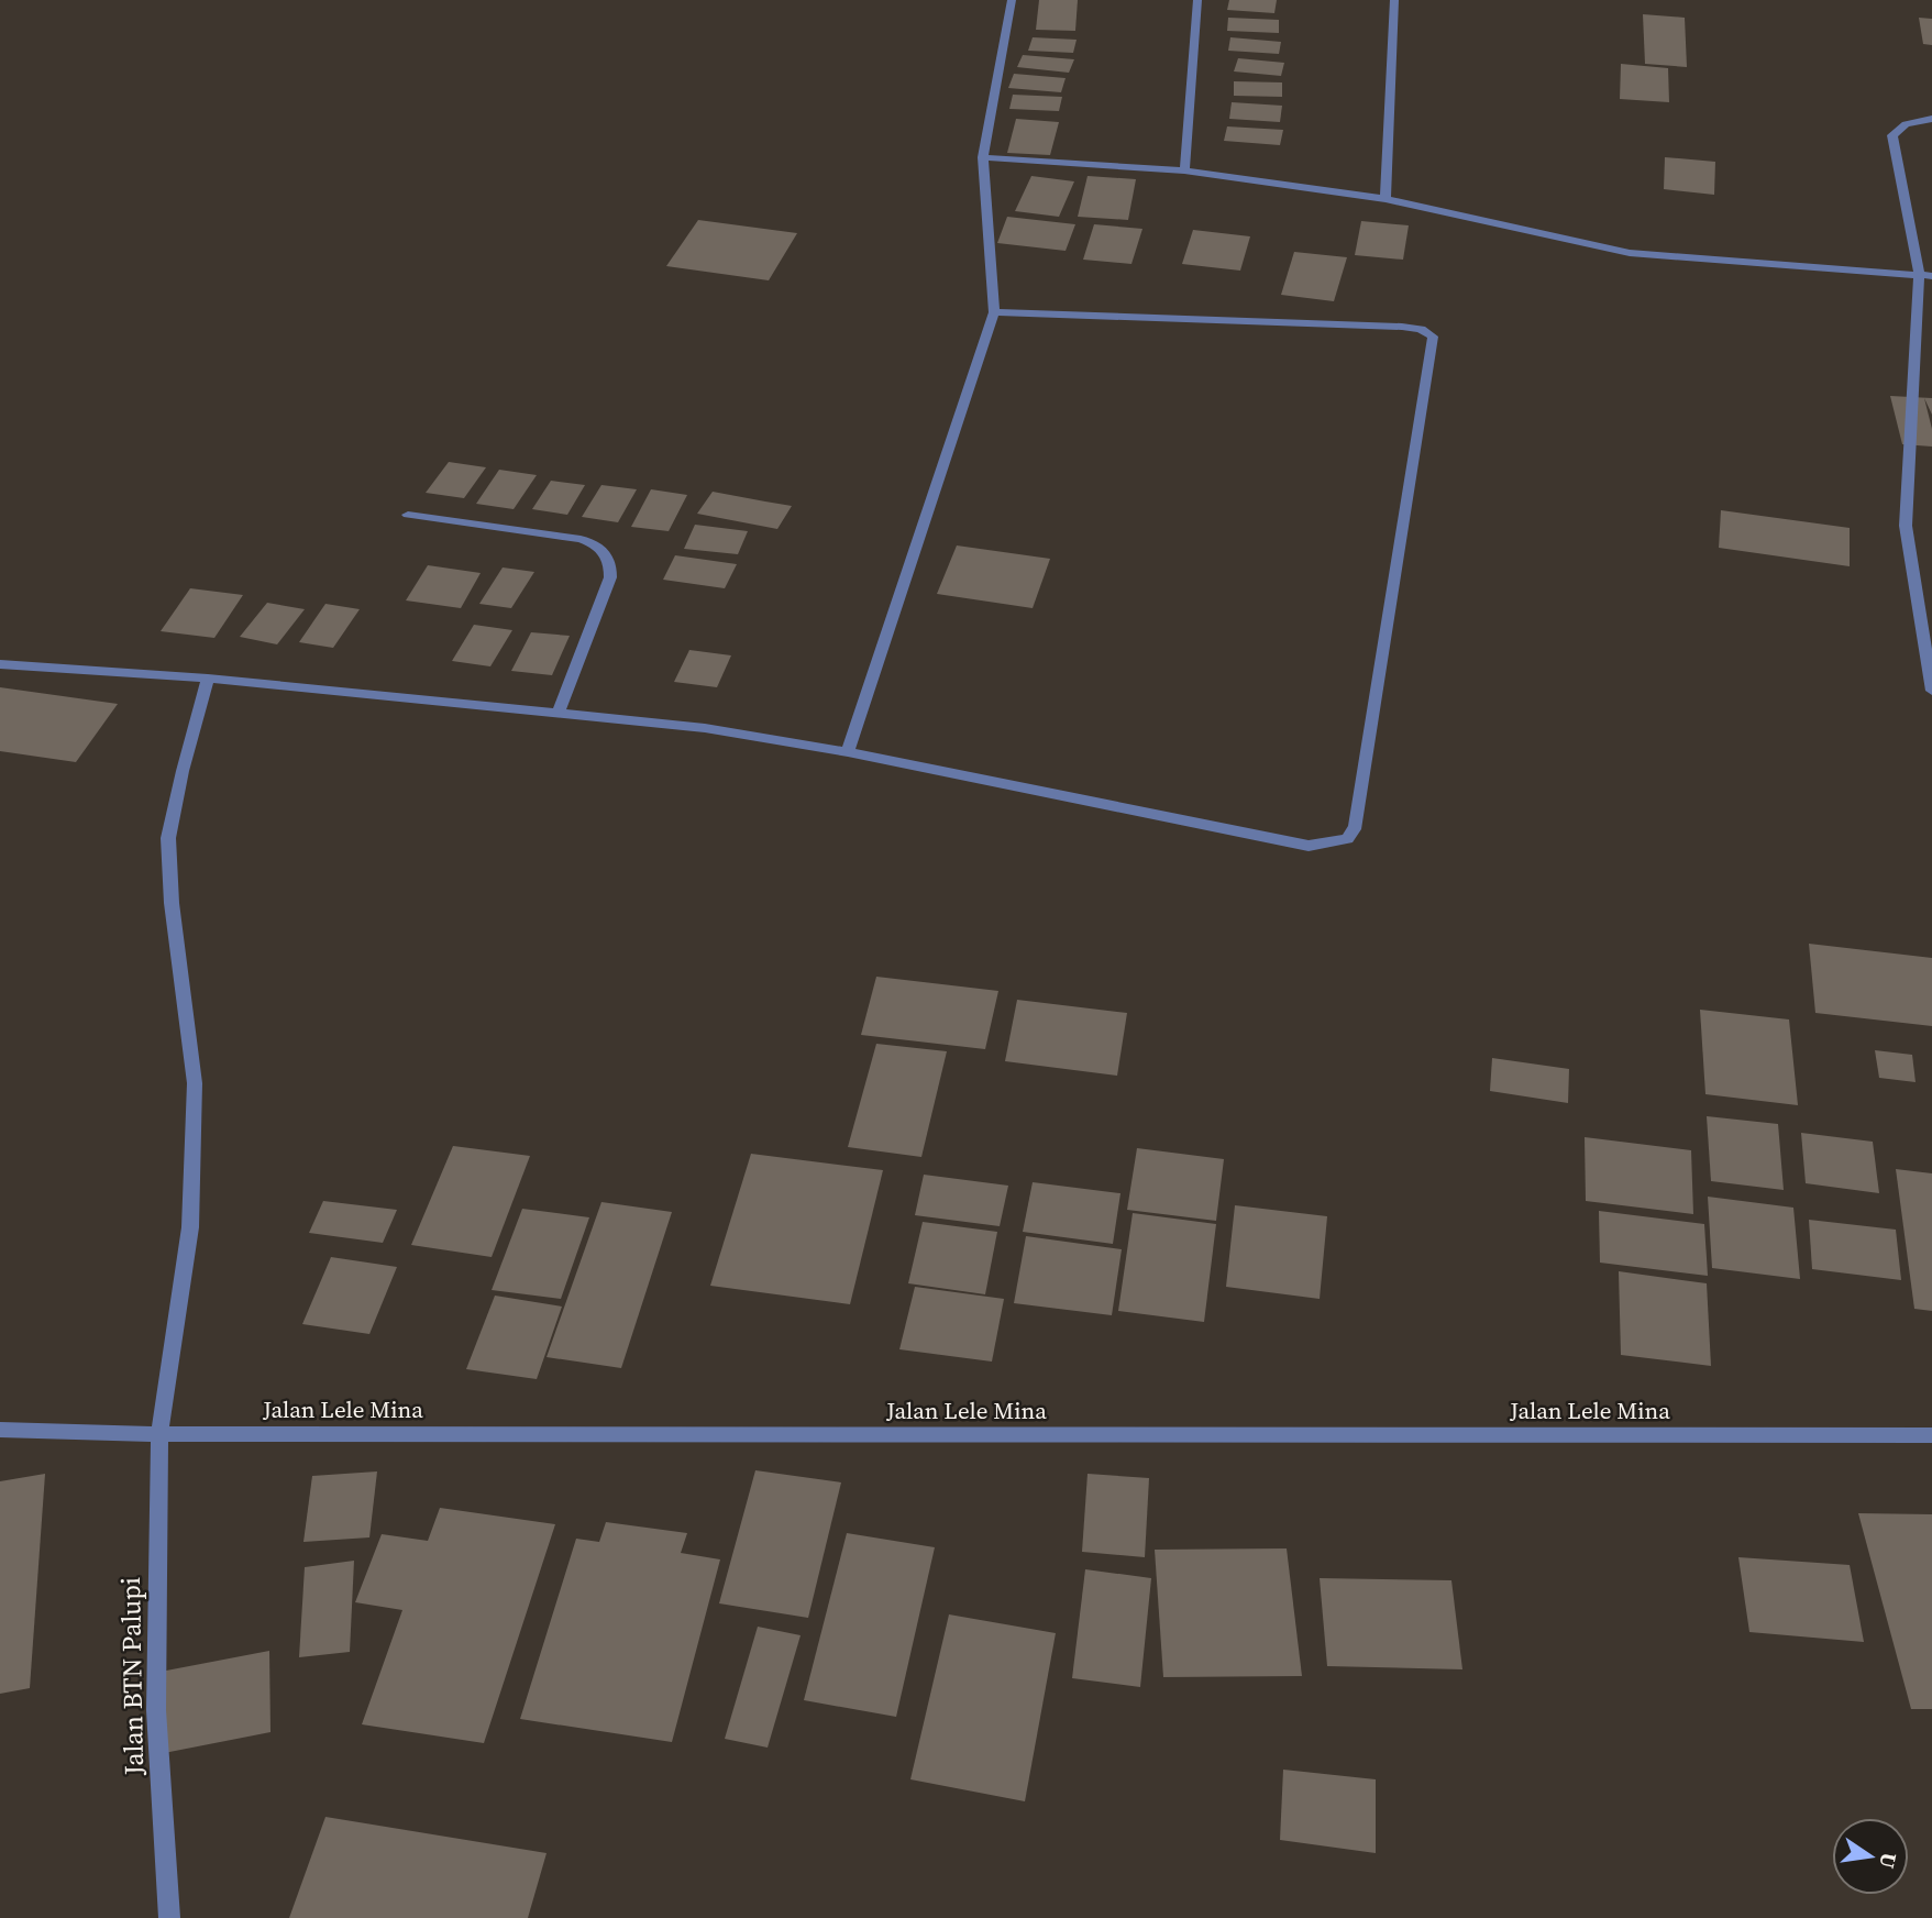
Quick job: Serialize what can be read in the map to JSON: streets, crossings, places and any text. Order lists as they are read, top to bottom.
{
  "streets": {
    "street": ["Jalan Lele Mina", "Jalan BTN Palupi"]
  },
  "crossings": [
    ["Jalan Lele Mina", "Jalan BTN Palupi"]
  ],
  "north": "right"
}
